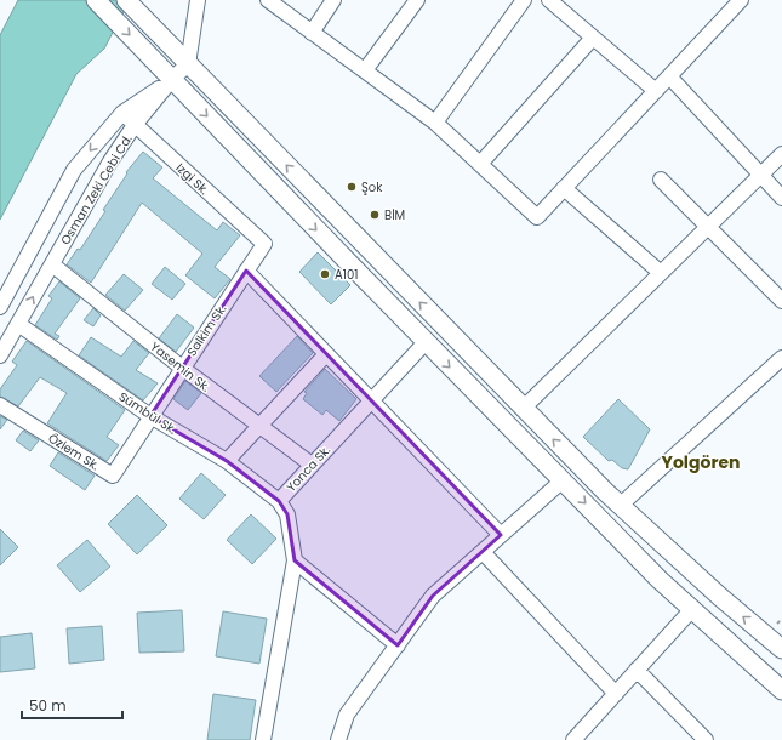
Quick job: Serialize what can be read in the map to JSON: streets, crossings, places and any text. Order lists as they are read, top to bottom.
{
  "streets": {
    "street": [
      "Izgi Sk.",
      "Osman Zeki Cebi Cd.",
      "Salkim Sk.",
      "Yasemin Sk.",
      "Sümbül Sk.",
      "Özlem Sk.",
      "Yonca Sk."
    ]
  },
  "crossings": [
    ["Izgi Sk.", "Osman Zeki Cebi Cd."],
    ["Izgi Sk.", "Salkim Sk."],
    ["Osman Zeki Cebi Cd.", "Yasemin Sk."],
    ["Osman Zeki Cebi Cd.", "Sümbül Sk."],
    ["Salkim Sk.", "Yasemin Sk."],
    ["Salkim Sk.", "Sümbül Sk."],
    ["Salkim Sk.", "Özlem Sk."],
    ["Yasemin Sk.", "Yonca Sk."],
    ["Sümbül Sk.", "Özlem Sk."],
    ["Sümbül Sk.", "Yonca Sk."]
  ],
  "districts": ["Yolgören"],
  "places": ["Şok", "BİM", "A101"],
  "scale_bar": "50 m"
}
